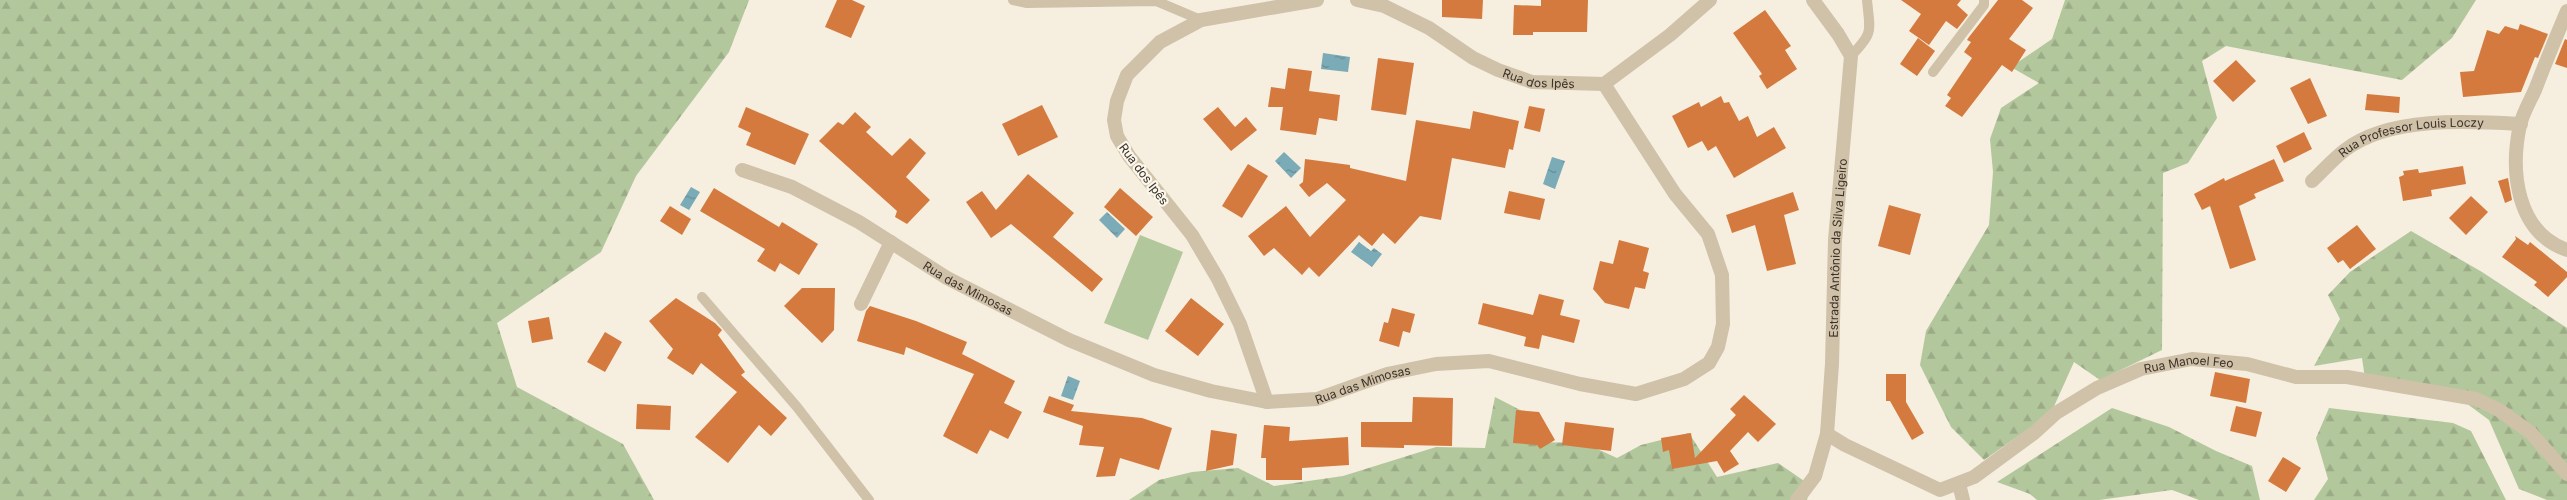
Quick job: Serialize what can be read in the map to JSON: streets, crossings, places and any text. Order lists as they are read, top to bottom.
{
  "streets": {
    "street": [
      "Rua dos Ipês",
      "Rua Professor Louis Loczy",
      "Estrada Antônio da Silva Ligeiro",
      "Rua das Mimosas",
      "Rua Manoel Feo"
    ]
  },
  "crossings": [
    ["Rua dos Ipês", "Rua das Mimosas"],
    ["Estrada Antônio da Silva Ligeiro", "Rua Manoel Feo"]
  ]
}
